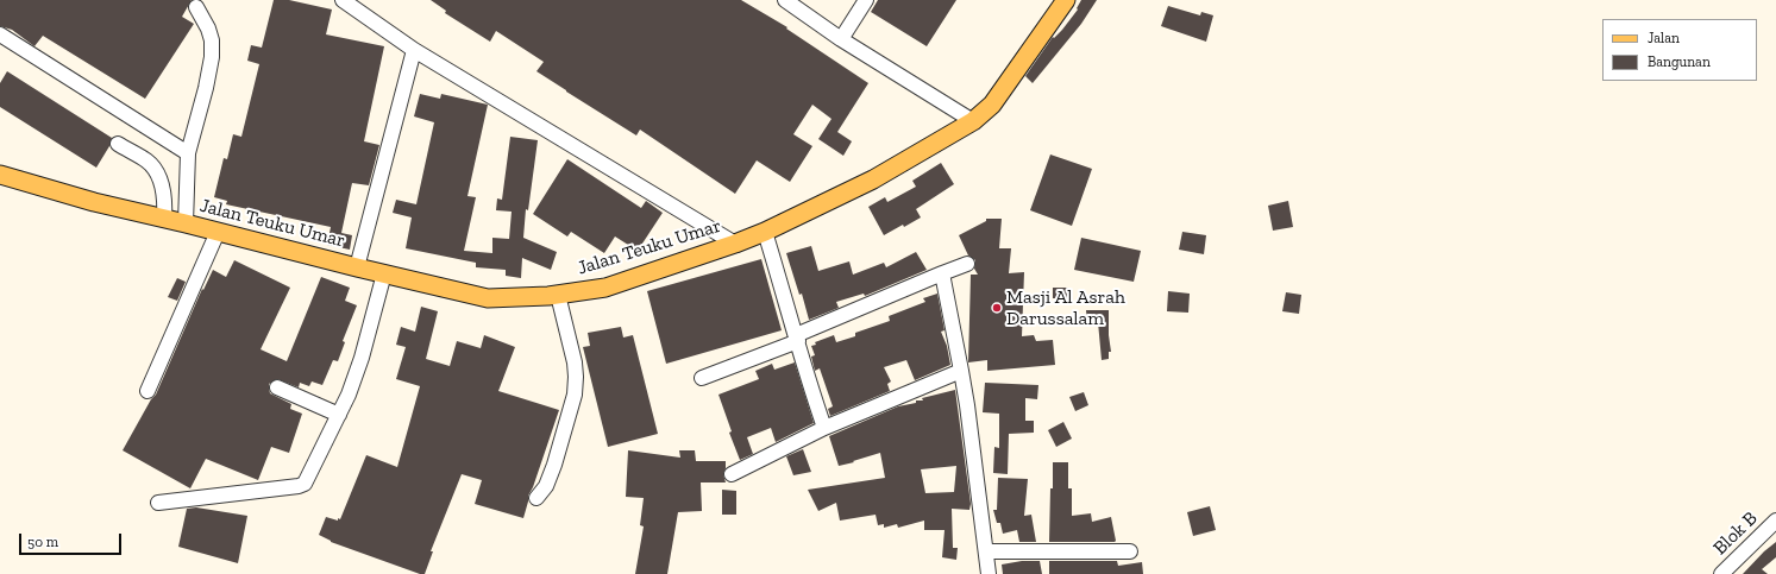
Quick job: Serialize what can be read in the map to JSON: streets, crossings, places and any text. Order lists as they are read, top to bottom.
{
  "streets": {
    "main road": ["Jalan Teuku Umar"],
    "street": ["Blok B"]
  },
  "places": ["Masji Al Asrah Darussalam"],
  "legend": ["Jalan", "Bangunan"],
  "scale_bar": "50 m"
}
